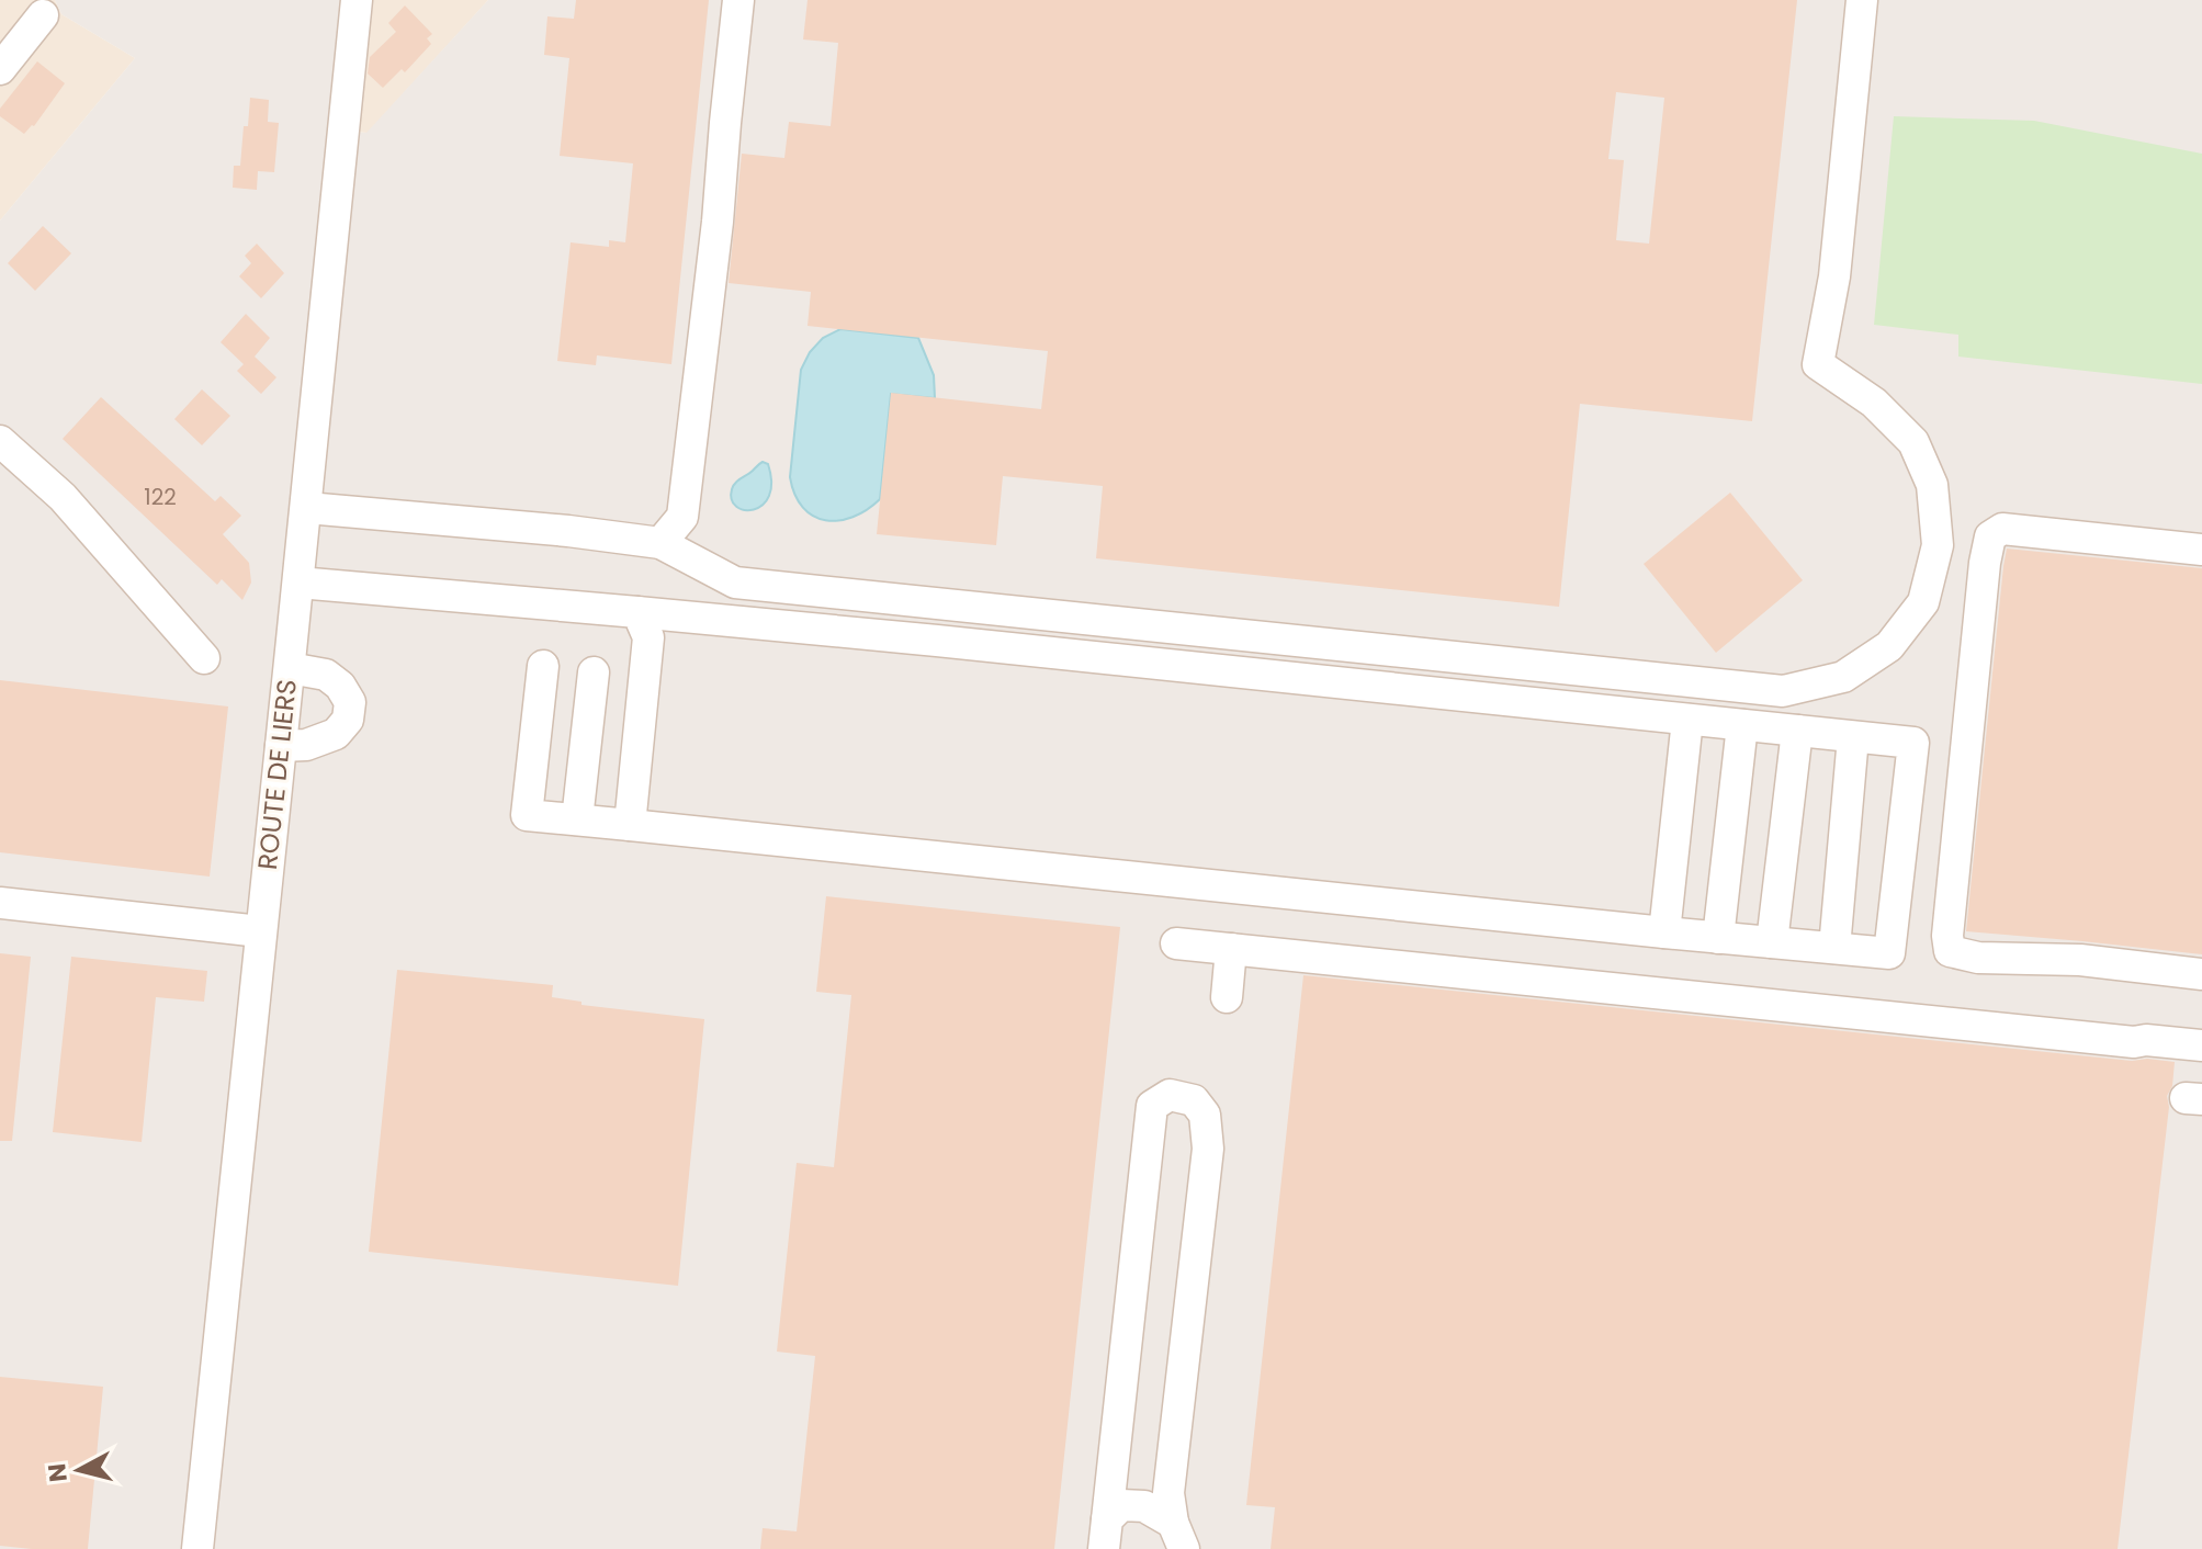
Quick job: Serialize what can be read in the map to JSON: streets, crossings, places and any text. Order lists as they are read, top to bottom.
{
  "streets": {
    "street": ["ROUTE DE LIERS"]
  },
  "house_numbers": ["122"],
  "north": "left"
}
